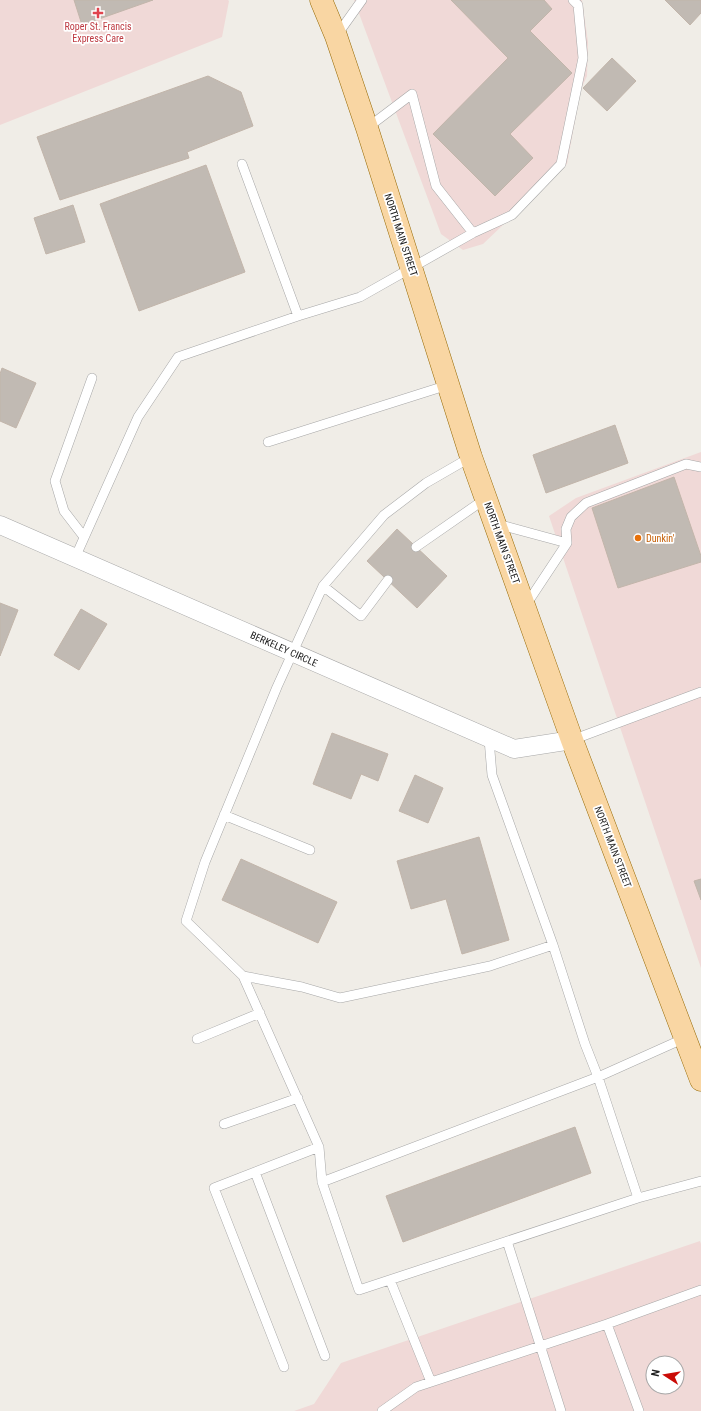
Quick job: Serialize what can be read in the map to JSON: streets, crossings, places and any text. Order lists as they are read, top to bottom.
{
  "streets": {
    "main road": ["NORTH MAIN STREET"],
    "street": ["BERKELEY CIRCLE"]
  },
  "crossings": [
    ["NORTH MAIN STREET", "BERKELEY CIRCLE"]
  ],
  "places": {
    "health": ["Roper St. Francis Express Care"],
    "other": ["Dunkin'"]
  },
  "north": "left"
}
